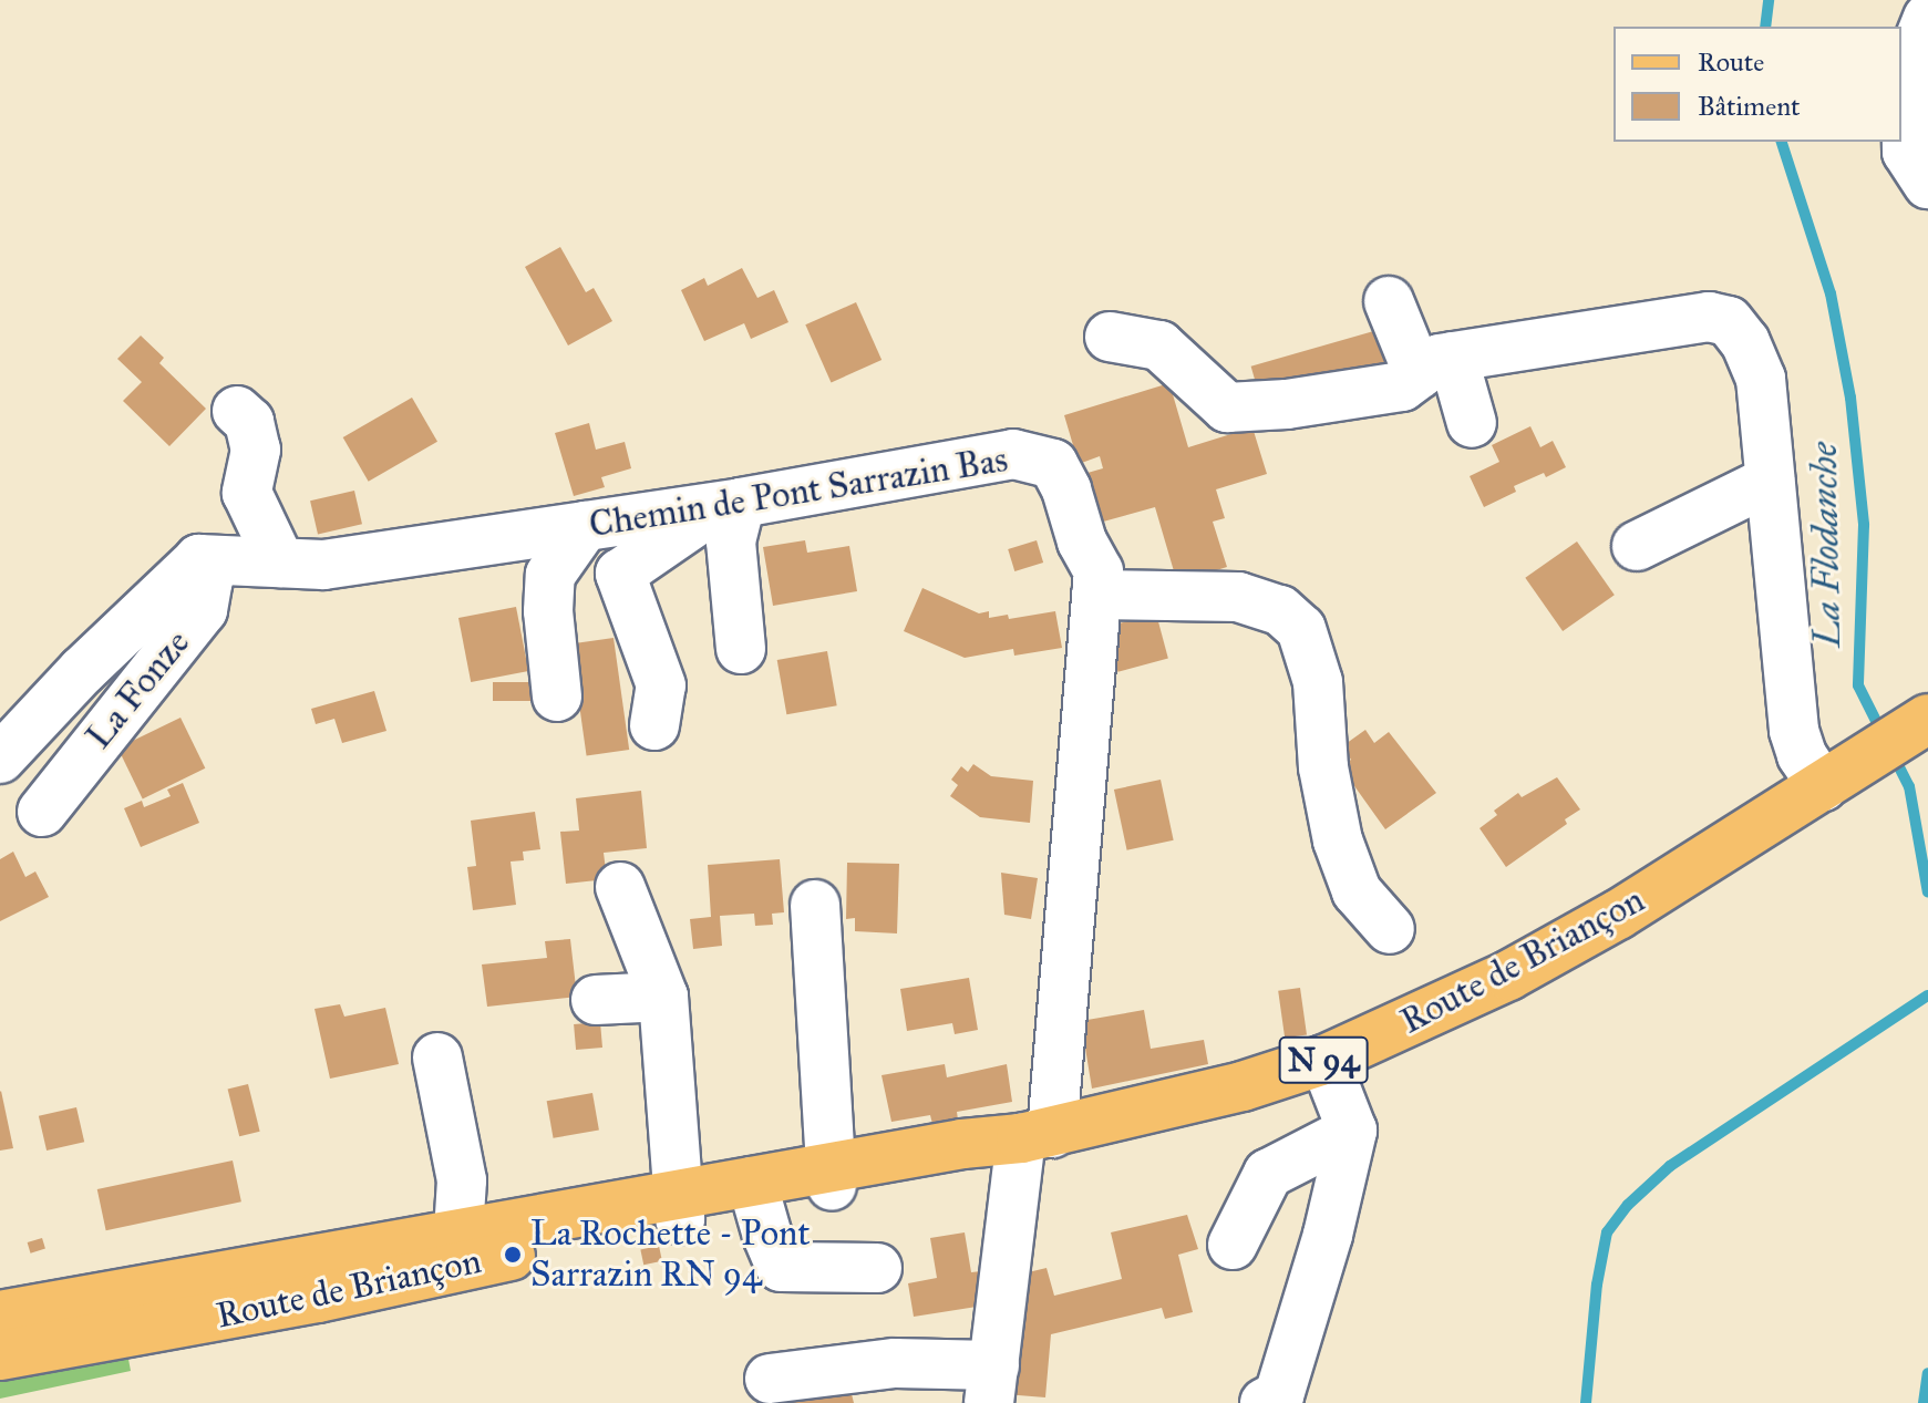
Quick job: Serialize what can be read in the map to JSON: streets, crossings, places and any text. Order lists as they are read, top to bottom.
{
  "streets": {
    "main road": ["Route de Briançon", "N 94"],
    "street": ["Chemin de Pont Sarrazin Bas", "La Fonze"]
  },
  "crossings": [
    ["Chemin de Pont Sarrazin Bas", "La Fonze"],
    ["Chemin de Pont Sarrazin Bas", "Route de Briançon"],
    ["Route de Briançon", "N 94"]
  ],
  "water": ["La Flodanche"],
  "places": ["La Rochette - Pont Sarrazin RN 94"],
  "legend": ["Route", "Bâtiment"]
}
